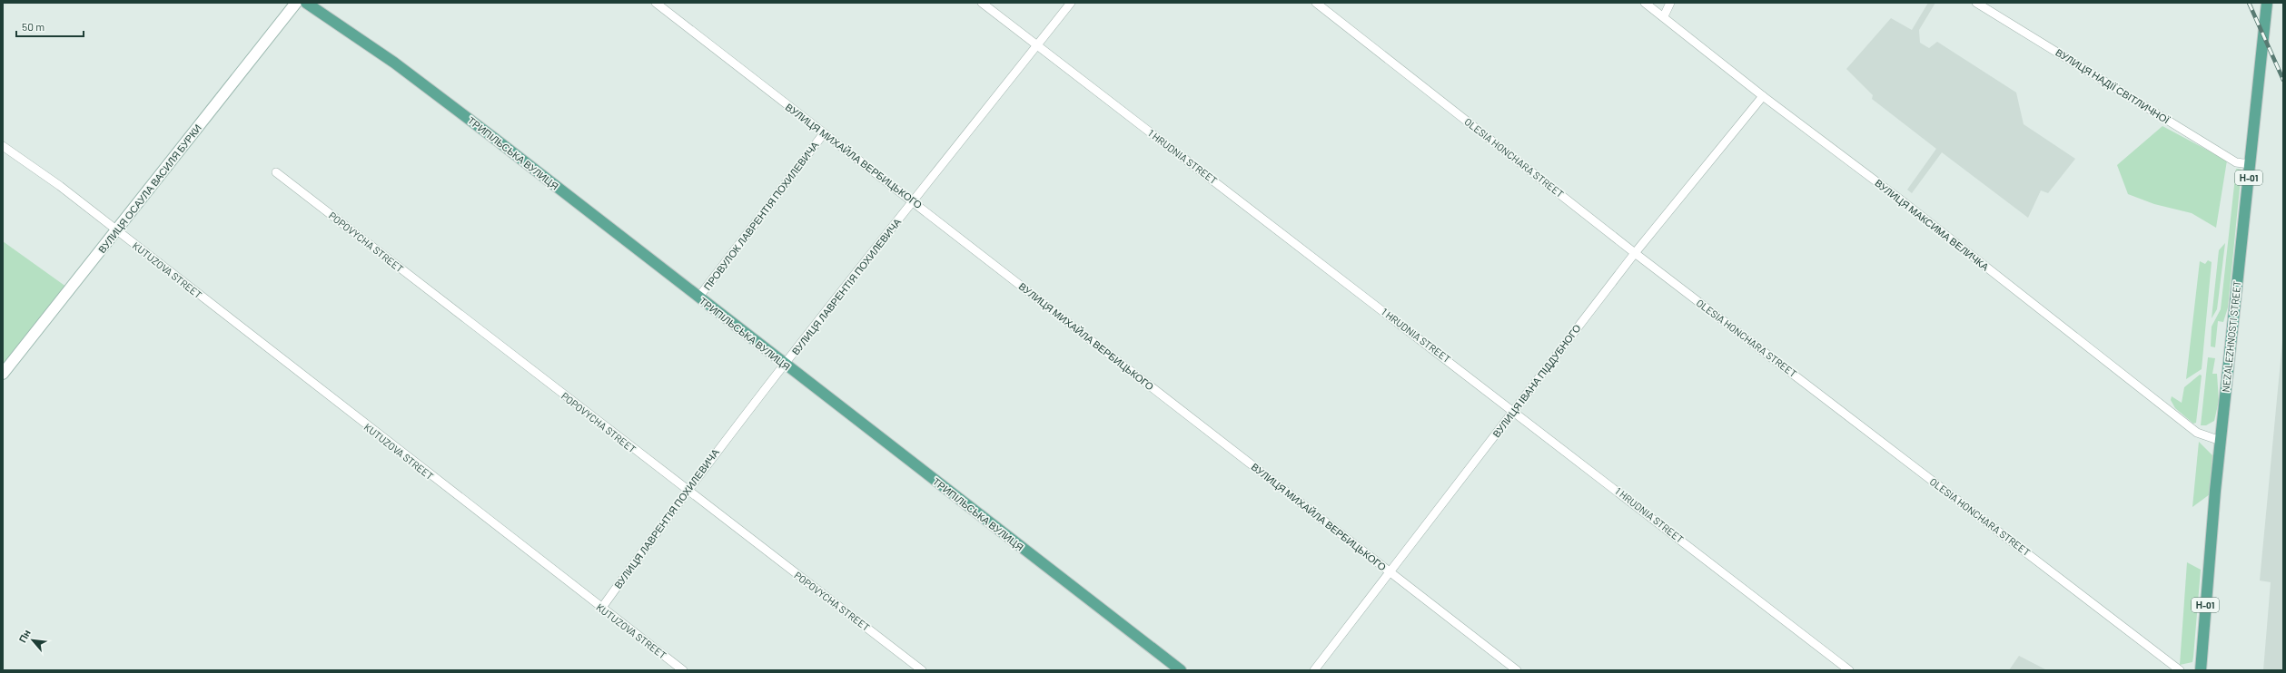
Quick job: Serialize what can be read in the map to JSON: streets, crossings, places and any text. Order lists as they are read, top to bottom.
{
  "streets": {
    "main road": ["ТРИПІЛЬСЬКА ВУЛИЦЯ", "Н-01", "NEZALEZHNOSTI STREET"],
    "street": [
      "ВУЛИЦЯ НАДІЇ СВІТЛИЧНОЇ",
      "ВУЛИЦЯ МИХАЙЛА ВЕРБИЦЬКОГО",
      "1 HRUDNIA STREET",
      "OLESIA HONCHARA STREET",
      "ВУЛИЦЯ ОСАУЛА ВАСИЛЯ БУРКИ",
      "ПРОВУЛОК ЛАВРЕНТІЯ ПОХИЛЕВИЧА",
      "ВУЛИЦЯ МАКСИМА ВЕЛИЧКА",
      "POPOVYCHA STREET",
      "KUTUZOVA STREET",
      "ВУЛИЦЯ ЛАВРЕНТІЯ ПОХИЛЕВИЧА",
      "ВУЛИЦЯ ІВАНА ПІДДУБНОГО"
    ]
  },
  "crossings": [
    ["ВУЛИЦЯ НАДІЇ СВІТЛИЧНОЇ", "NEZALEZHNOSTI STREET"],
    ["ТРИПІЛЬСЬКА ВУЛИЦЯ", "ПРОВУЛОК ЛАВРЕНТІЯ ПОХИЛЕВИЧА"],
    ["ТРИПІЛЬСЬКА ВУЛИЦЯ", "ВУЛИЦЯ ЛАВРЕНТІЯ ПОХИЛЕВИЧА"],
    ["ВУЛИЦЯ МИХАЙЛА ВЕРБИЦЬКОГО", "ПРОВУЛОК ЛАВРЕНТІЯ ПОХИЛЕВИЧА"],
    ["ВУЛИЦЯ МИХАЙЛА ВЕРБИЦЬКОГО", "ВУЛИЦЯ ЛАВРЕНТІЯ ПОХИЛЕВИЧА"],
    ["ВУЛИЦЯ МИХАЙЛА ВЕРБИЦЬКОГО", "ВУЛИЦЯ ІВАНА ПІДДУБНОГО"],
    ["1 HRUDNIA STREET", "ВУЛИЦЯ ЛАВРЕНТІЯ ПОХИЛЕВИЧА"],
    ["1 HRUDNIA STREET", "ВУЛИЦЯ ІВАНА ПІДДУБНОГО"],
    ["OLESIA HONCHARA STREET", "ВУЛИЦЯ ІВАНА ПІДДУБНОГО"],
    ["ВУЛИЦЯ ОСАУЛА ВАСИЛЯ БУРКИ", "KUTUZOVA STREET"],
    ["ВУЛИЦЯ МАКСИМА ВЕЛИЧКА", "NEZALEZHNOSTI STREET"],
    ["ВУЛИЦЯ МАКСИМА ВЕЛИЧКА", "ВУЛИЦЯ ІВАНА ПІДДУБНОГО"],
    ["POPOVYCHA STREET", "ВУЛИЦЯ ЛАВРЕНТІЯ ПОХИЛЕВИЧА"],
    ["KUTUZOVA STREET", "ВУЛИЦЯ ЛАВРЕНТІЯ ПОХИЛЕВИЧА"]
  ],
  "scale_bar": "50 m",
  "north": "top left"
}
